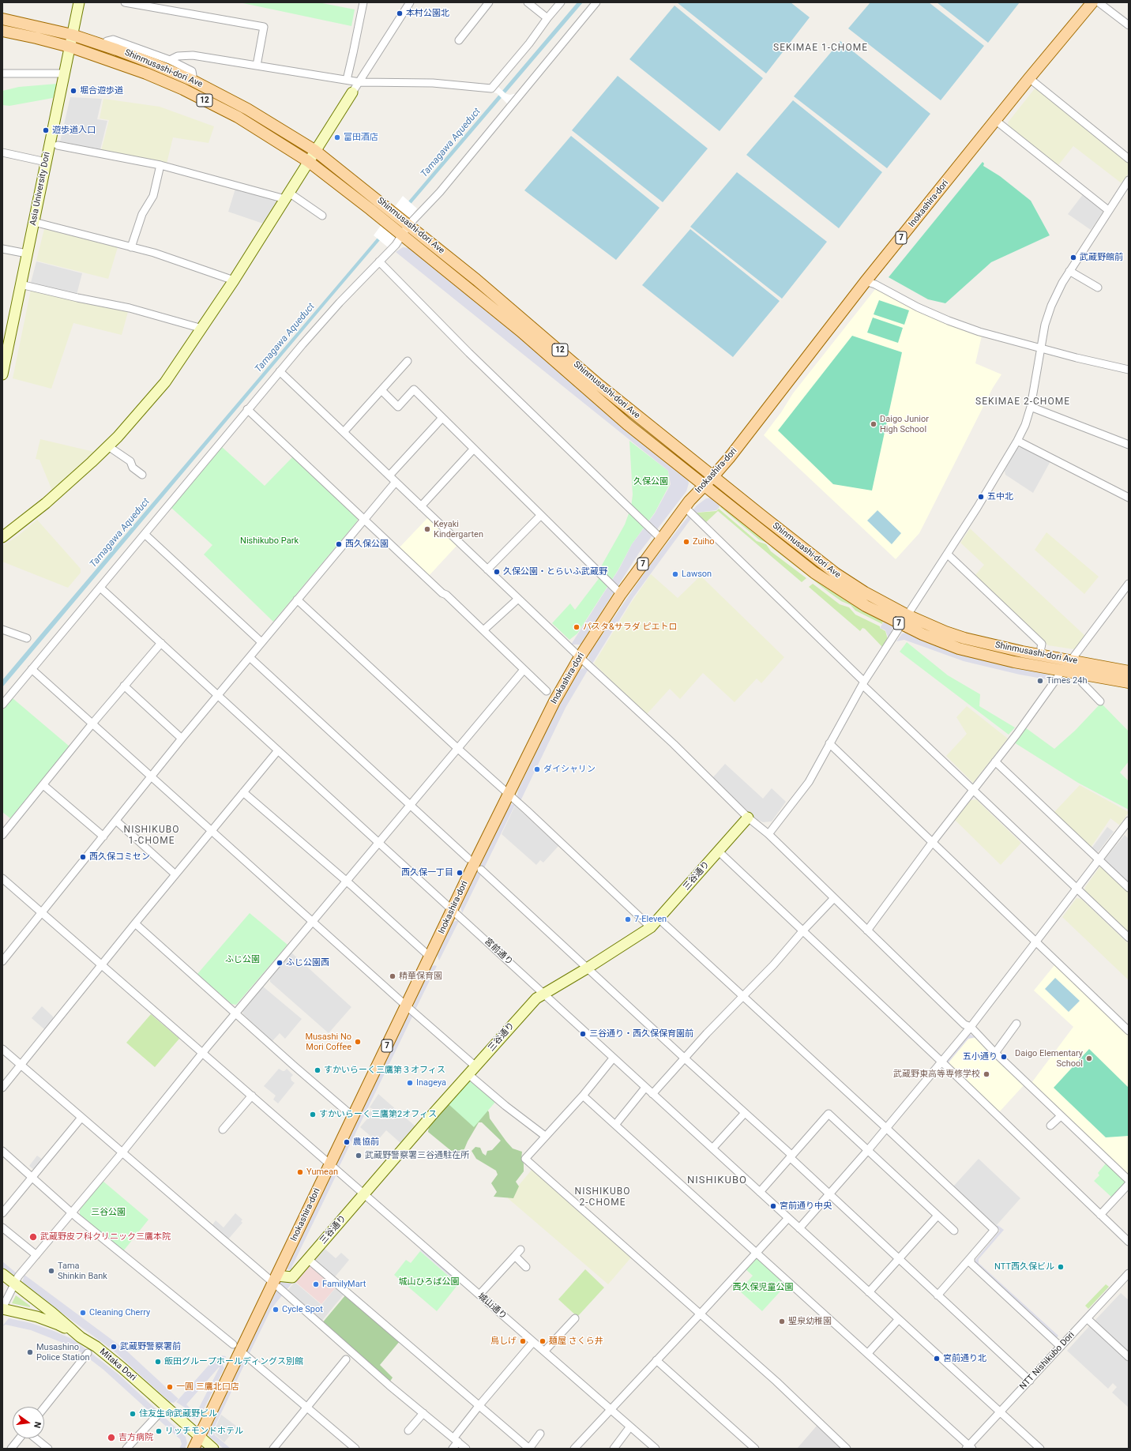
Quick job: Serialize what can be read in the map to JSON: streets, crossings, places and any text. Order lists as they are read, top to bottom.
{
  "streets": {
    "main road": [
      "Shinmusashi-dori Ave",
      "12",
      "Inokashira-dori",
      "7"
    ],
    "street": [
      "Asia University Dori",
      "三谷通り",
      "宮前通り",
      "城山通り",
      "NTT Nishikubo Dori",
      "Mitaka Dori"
    ]
  },
  "crossings": [
    ["Shinmusashi-dori Ave", "Asia University Dori"],
    ["Shinmusashi-dori Ave", "Inokashira-dori"],
    ["Inokashira-dori", "三谷通り"],
    ["Inokashira-dori", "宮前通り"],
    ["Inokashira-dori", "城山通り"],
    ["Inokashira-dori", "Mitaka Dori"],
    ["三谷通り", "宮前通り"],
    ["三谷通り", "城山通り"],
    ["宮前通り", "NTT Nishikubo Dori"]
  ],
  "districts": [
    "SEKIMAE 1-CHOME",
    "SEKIMAE 2-CHOME",
    "NISHIKUBO 1-CHOME",
    "NISHIKUBO",
    "NISHIKUBO 2-CHOME"
  ],
  "water": ["Tamagawa Aqueduct"],
  "parks": [
    "久保公園",
    "Nishikubo Park",
    "ふじ公園",
    "三谷公園",
    "城山ひろば公園",
    "西久保児童公園"
  ],
  "places": [
    "本村公園北",
    "堀合遊歩道",
    "遊歩道入口",
    "富田酒店",
    "武蔵野館前",
    "Daigo Junior High School",
    "五中北",
    "Keyaki Kindergarten",
    "Zuiho",
    "西久保公園",
    "久保公園・とらいふ武蔵野",
    "Lawson",
    "パスタ&サラダ ピエトロ",
    "Times 24h",
    "ダイシャリン",
    "西久保コミセン",
    "西久保一丁目",
    "7-Eleven",
    "ふじ公園西",
    "精華保育園",
    "三谷通り・西久保保育園前",
    "Musashi No Mori Coffee",
    "五小通り",
    "Daigo Elementary School",
    "すかいらーく三鷹第３オフィス",
    "武蔵野東高等専修学校",
    "Inageya",
    "すかいらーく三鷹第2オフィス",
    "農協前",
    "武蔵野警察署三谷通駐在所",
    "Yumean",
    "宮前通り中央",
    "武蔵野皮フ科クリニック三鷹本院",
    "NTT西久保ビル",
    "Tama Shinkin Bank",
    "FamilyMart",
    "Cycle Spot",
    "Cleaning Cherry",
    "聖泉幼稚園",
    "鳥しげ",
    "麺屋 さくら井",
    "武蔵野警察署前",
    "Musashino Police Station",
    "宮前通り北",
    "飯田グループホールディングス別館",
    "一圓 三鷹北口店",
    "住友生命武蔵野ビル",
    "リッチモンドホテル",
    "吉方病院"
  ],
  "north": "right"
}
